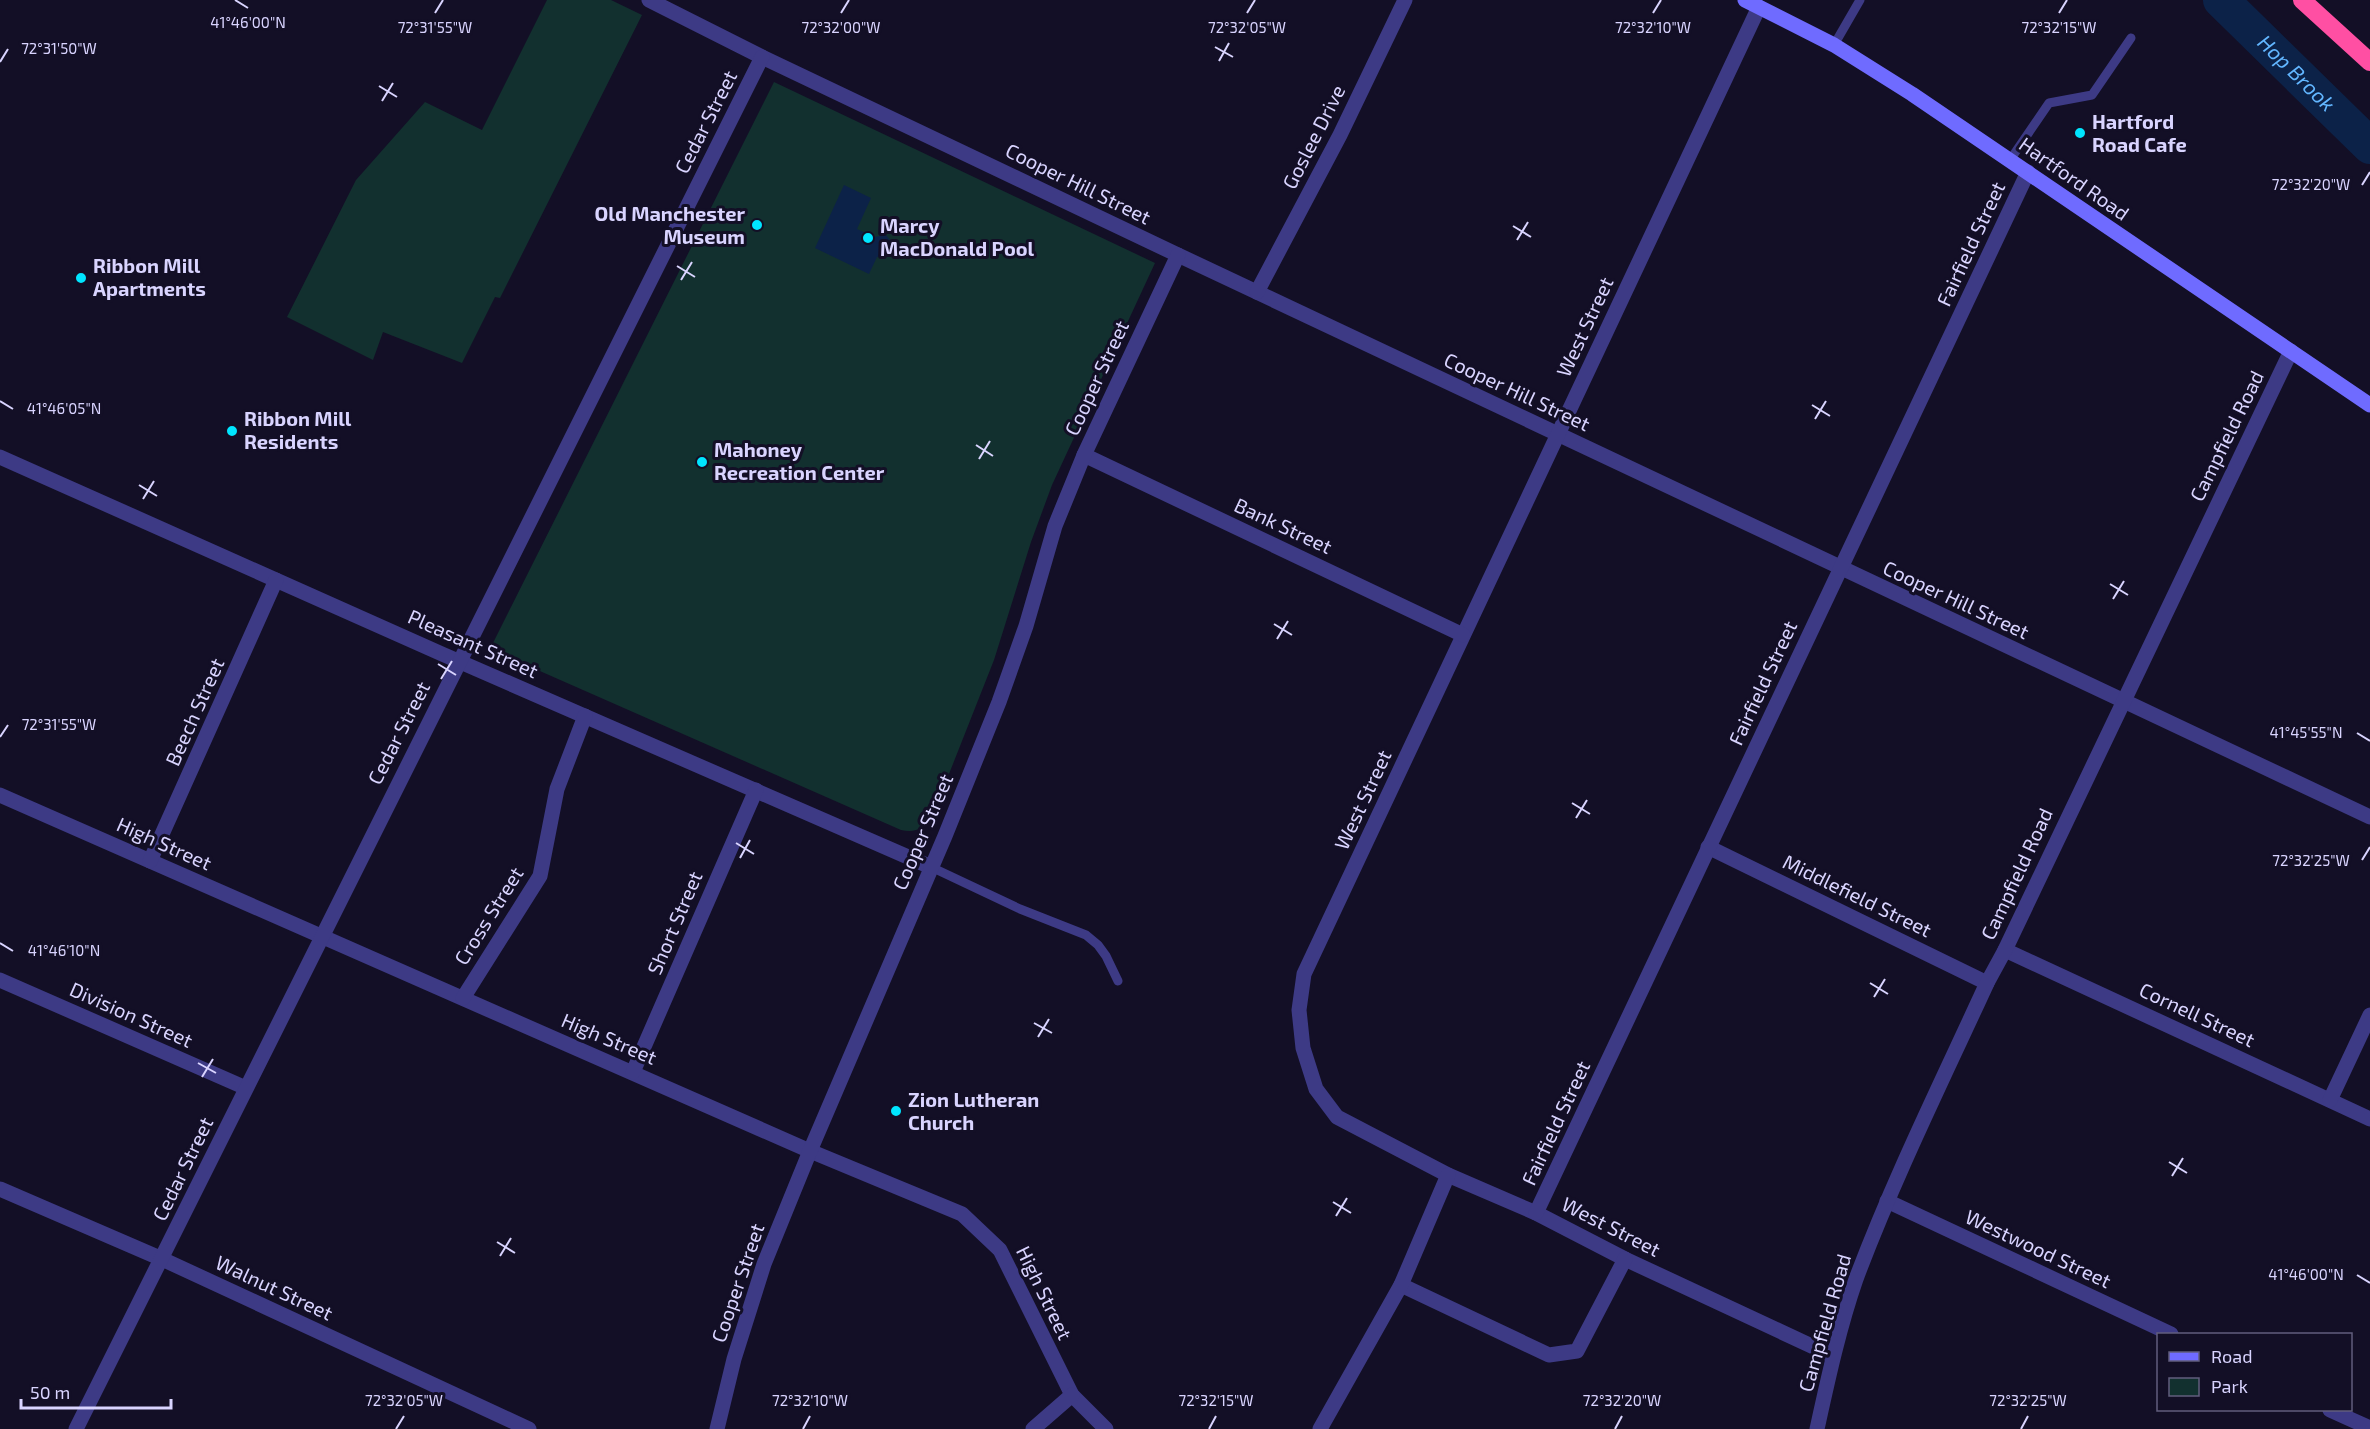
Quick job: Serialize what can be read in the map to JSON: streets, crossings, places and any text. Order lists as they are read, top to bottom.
{
  "streets": {
    "main road": ["Hartford Road"],
    "street": [
      "Cedar Street",
      "Goslee Drive",
      "Cooper Hill Street",
      "Fairfield Street",
      "West Street",
      "Cooper Street",
      "Campfield Road",
      "Bank Street",
      "Pleasant Street",
      "Beech Street",
      "High Street",
      "Middlefield Street",
      "Cross Street",
      "Short Street",
      "Division Street",
      "Cornell Street",
      "Westwood Street",
      "Walnut Street"
    ]
  },
  "crossings": [
    ["Cedar Street", "Cooper Hill Street"],
    ["Cedar Street", "Pleasant Street"],
    ["Cedar Street", "High Street"],
    ["Cedar Street", "Division Street"],
    ["Cedar Street", "Walnut Street"],
    ["Goslee Drive", "Cooper Hill Street"],
    ["Hartford Road", "Fairfield Street"],
    ["Hartford Road", "West Street"],
    ["Hartford Road", "Campfield Road"],
    ["Cooper Hill Street", "Fairfield Street"],
    ["Cooper Hill Street", "West Street"],
    ["Cooper Hill Street", "Cooper Street"],
    ["Cooper Hill Street", "Campfield Road"],
    ["Fairfield Street", "West Street"],
    ["Fairfield Street", "Middlefield Street"],
    ["West Street", "Campfield Road"],
    ["West Street", "Bank Street"],
    ["Cooper Street", "Bank Street"],
    ["Cooper Street", "Pleasant Street"],
    ["Cooper Street", "High Street"],
    ["Campfield Road", "Middlefield Street"],
    ["Campfield Road", "Cornell Street"],
    ["Campfield Road", "Westwood Street"],
    ["Pleasant Street", "Beech Street"],
    ["Pleasant Street", "Cross Street"],
    ["Pleasant Street", "Short Street"],
    ["Beech Street", "High Street"],
    ["High Street", "Cross Street"],
    ["High Street", "Short Street"]
  ],
  "water": ["Hop Brook"],
  "places": [
    "Hartford Road Cafe",
    "Old Manchester Museum",
    "Marcy MacDonald Pool",
    "Ribbon Mill Apartments",
    "Ribbon Mill Residents",
    "Mahoney Recreation Center",
    "Zion Lutheran Church"
  ],
  "legend": ["Road", "Park"],
  "scale_bar": "50 m",
  "coordinates": [
    "41°46'00\"N",
    "72°31'55\"W",
    "72°32'00\"W",
    "72°32'05\"W",
    "72°32'10\"W",
    "72°32'15\"W",
    "72°31'50\"W",
    "72°32'20\"W",
    "41°46'05\"N",
    "41°45'55\"N",
    "72°32'25\"W",
    "41°46'10\"N"
  ]
}
